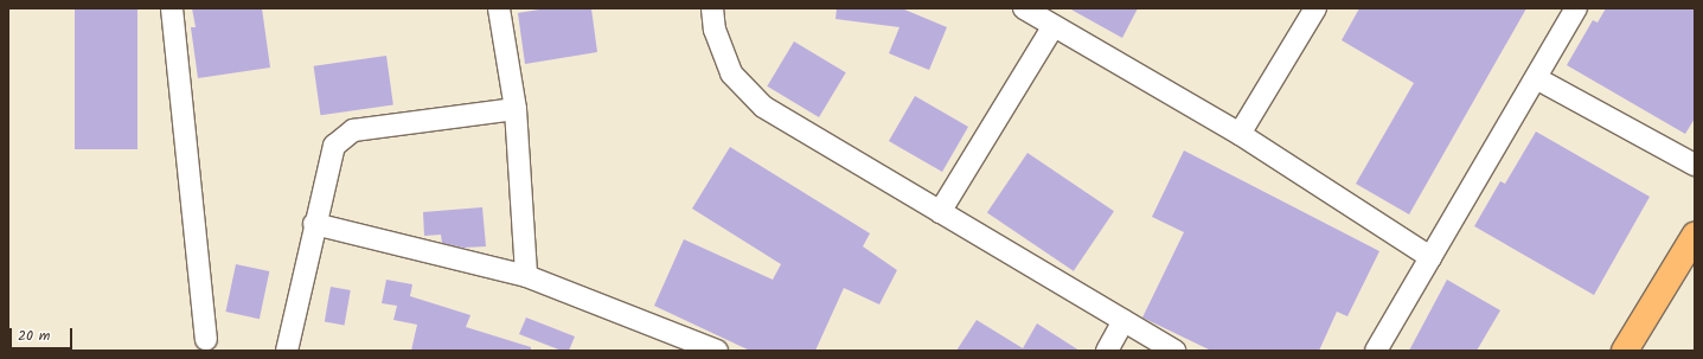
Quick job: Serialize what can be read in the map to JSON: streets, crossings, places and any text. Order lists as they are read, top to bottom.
{
  "scale_bar": "20 m"
}
